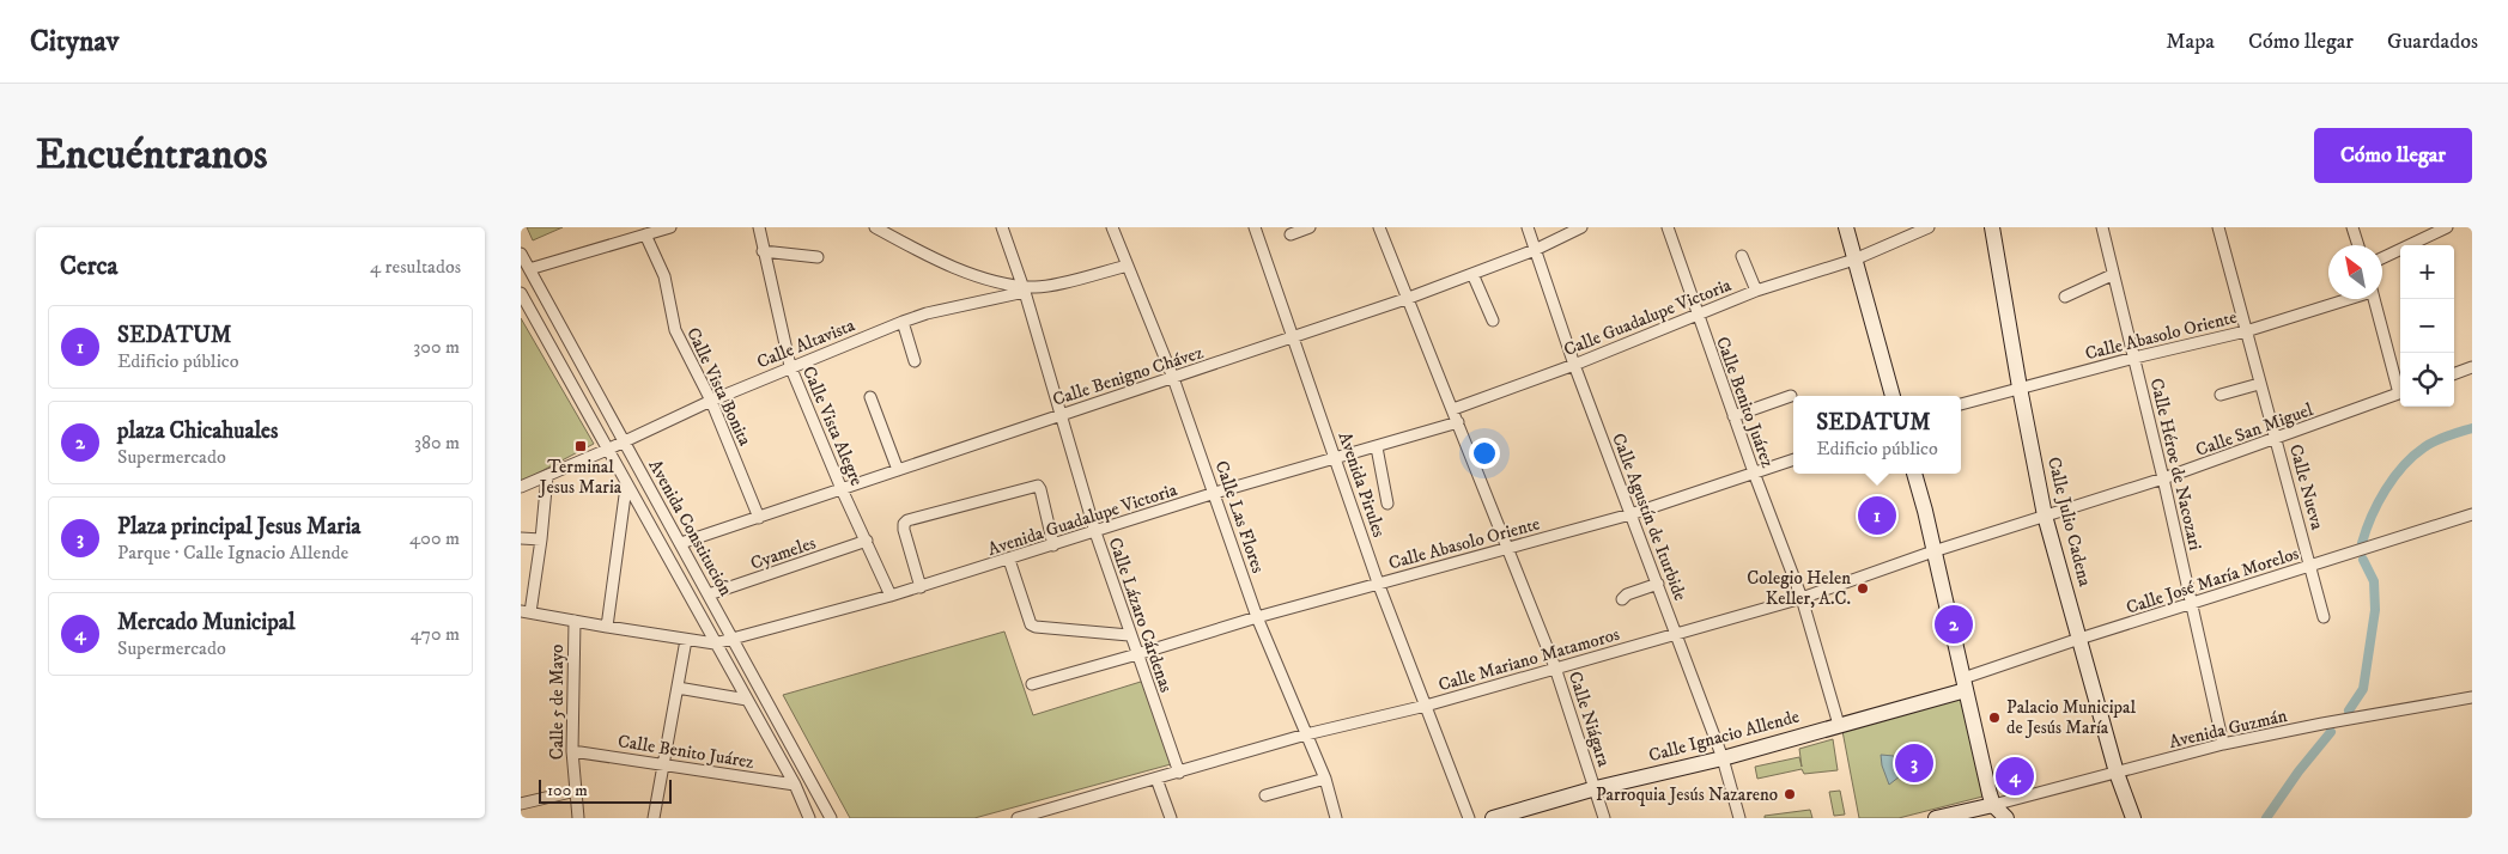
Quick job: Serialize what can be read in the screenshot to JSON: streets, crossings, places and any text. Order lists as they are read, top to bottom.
{
  "streets": {
    "main road": ["Calle Julio Cadena", "Calle Ignacio Allende"],
    "street": [
      "Calle Guadalupe Victoria",
      "Calle Abasolo Oriente",
      "Calle Altavista",
      "Calle Benigno Chávez",
      "Calle Vista Bonita",
      "Calle Benito Juárez",
      "Calle Vista Alegre",
      "Calle San Miguel",
      "Calle Héroe de Nacozari",
      "Avenida Pirules",
      "Calle Nueva",
      "Calle Las Flores",
      "Calle Agustín de Iturbide",
      "Avenida Guadalupe Victoria",
      "Avenida Constitución",
      "Cyameles",
      "Calle José María Morelos",
      "Calle Lázaro Cárdenas",
      "Calle Mariano Matamoros",
      "Calle 5 de Mayo",
      "Calle Niágara",
      "Avenida Guzmán"
    ]
  },
  "crossings": [
    ["Calle Guadalupe Victoria", "Calle Benito Juárez"],
    ["Calle Guadalupe Victoria", "Calle Agustín de Iturbide"],
    ["Calle Guadalupe Victoria", "Calle Niágara"],
    ["Calle Abasolo Oriente", "Calle Benito Juárez"],
    ["Calle Abasolo Oriente", "Calle Héroe de Nacozari"],
    ["Calle Abasolo Oriente", "Avenida Pirules"],
    ["Calle Abasolo Oriente", "Calle Nueva"],
    ["Calle Abasolo Oriente", "Calle Las Flores"],
    ["Calle Abasolo Oriente", "Calle Agustín de Iturbide"],
    ["Calle Abasolo Oriente", "Calle Julio Cadena"],
    ["Calle Abasolo Oriente", "Calle Lázaro Cárdenas"],
    ["Calle Abasolo Oriente", "Calle Niágara"],
    ["Calle Altavista", "Calle Vista Bonita"],
    ["Calle Altavista", "Calle Vista Alegre"],
    ["Calle Altavista", "Avenida Constitución"],
    ["Calle Altavista", "Calle Lázaro Cárdenas"],
    ["Calle Benigno Chávez", "Calle Vista Bonita"],
    ["Calle Benigno Chávez", "Calle Vista Alegre"],
    ["Calle Benigno Chávez", "Avenida Pirules"],
    ["Calle Benigno Chávez", "Calle Las Flores"],
    ["Calle Benigno Chávez", "Calle Agustín de Iturbide"],
    ["Calle Benigno Chávez", "Avenida Constitución"],
    ["Calle Benigno Chávez", "Calle Lázaro Cárdenas"],
    ["Calle Benigno Chávez", "Calle Niágara"],
    ["Calle Benito Juárez", "Avenida Constitución"],
    ["Calle Benito Juárez", "Calle Mariano Matamoros"],
    ["Calle Benito Juárez", "Calle 5 de Mayo"],
    ["Calle Benito Juárez", "Calle Ignacio Allende"],
    ["Calle Vista Alegre", "Avenida Guadalupe Victoria"],
    ["Calle Vista Alegre", "Cyameles"],
    ["Calle San Miguel", "Calle Héroe de Nacozari"],
    ["Calle San Miguel", "Calle Nueva"],
    ["Calle San Miguel", "Calle Julio Cadena"],
    ["Calle San Miguel", "Calle Mariano Matamoros"],
    ["Calle Héroe de Nacozari", "Calle José María Morelos"],
    ["Calle Héroe de Nacozari", "Avenida Guzmán"],
    ["Avenida Pirules", "Avenida Guadalupe Victoria"],
    ["Avenida Pirules", "Calle Mariano Matamoros"],
    ["Calle Nueva", "Calle José María Morelos"],
    ["Calle Las Flores", "Avenida Guadalupe Victoria"],
    ["Calle Las Flores", "Calle Mariano Matamoros"],
    ["Calle Agustín de Iturbide", "Calle Mariano Matamoros"],
    ["Calle Agustín de Iturbide", "Calle Ignacio Allende"],
    ["Avenida Guadalupe Victoria", "Avenida Constitución"],
    ["Avenida Guadalupe Victoria", "Calle Lázaro Cárdenas"],
    ["Avenida Guadalupe Victoria", "Calle Niágara"],
    ["Calle Julio Cadena", "Calle José María Morelos"],
    ["Calle Julio Cadena", "Calle Mariano Matamoros"],
    ["Calle Julio Cadena", "Avenida Guzmán"],
    ["Avenida Constitución", "Cyameles"],
    ["Calle José María Morelos", "Calle Ignacio Allende"],
    ["Calle Lázaro Cárdenas", "Calle Mariano Matamoros"],
    ["Calle Mariano Matamoros", "Calle Niágara"],
    ["Calle Niágara", "Calle Ignacio Allende"]
  ],
  "places": {
    "transit": ["Terminal Jesus Maria"],
    "other": ["Colegio Helen Keller, A.C.", "Palacio Municipal de Jesús María", "Parroquia Jesús Nazareno"]
  },
  "scale_bar": "100 m",
  "north": "top left",
  "page": {
    "header": "Citynav",
    "nav": ["Mapa", "Cómo llegar", "Guardados"],
    "buttons": "Cómo llegar",
    "title": "Encuéntranos",
    "heading": ["Cerca", "4 resultados"],
    "map_buttons": ["+", "−"],
    "list": [
      {
        "mark": "1",
        "name": "SEDATUM",
        "note": "Edificio público",
        "value": "300 m"
      },
      {
        "mark": "2",
        "name": "plaza Chicahuales",
        "note": "Supermercado",
        "value": "380 m"
      },
      {
        "mark": "3",
        "name": "Plaza principal Jesus Maria",
        "note": "Parque · Calle Ignacio Allende",
        "value": "400 m"
      },
      {
        "mark": "4",
        "name": "Mercado Municipal",
        "note": "Supermercado",
        "value": "470 m"
      }
    ],
    "popup": ["SEDATUM", "Edificio público"],
    "pins": [
      "1",
      "2",
      "3",
      "4"
    ],
    "scale": "100 m"
  }
}
